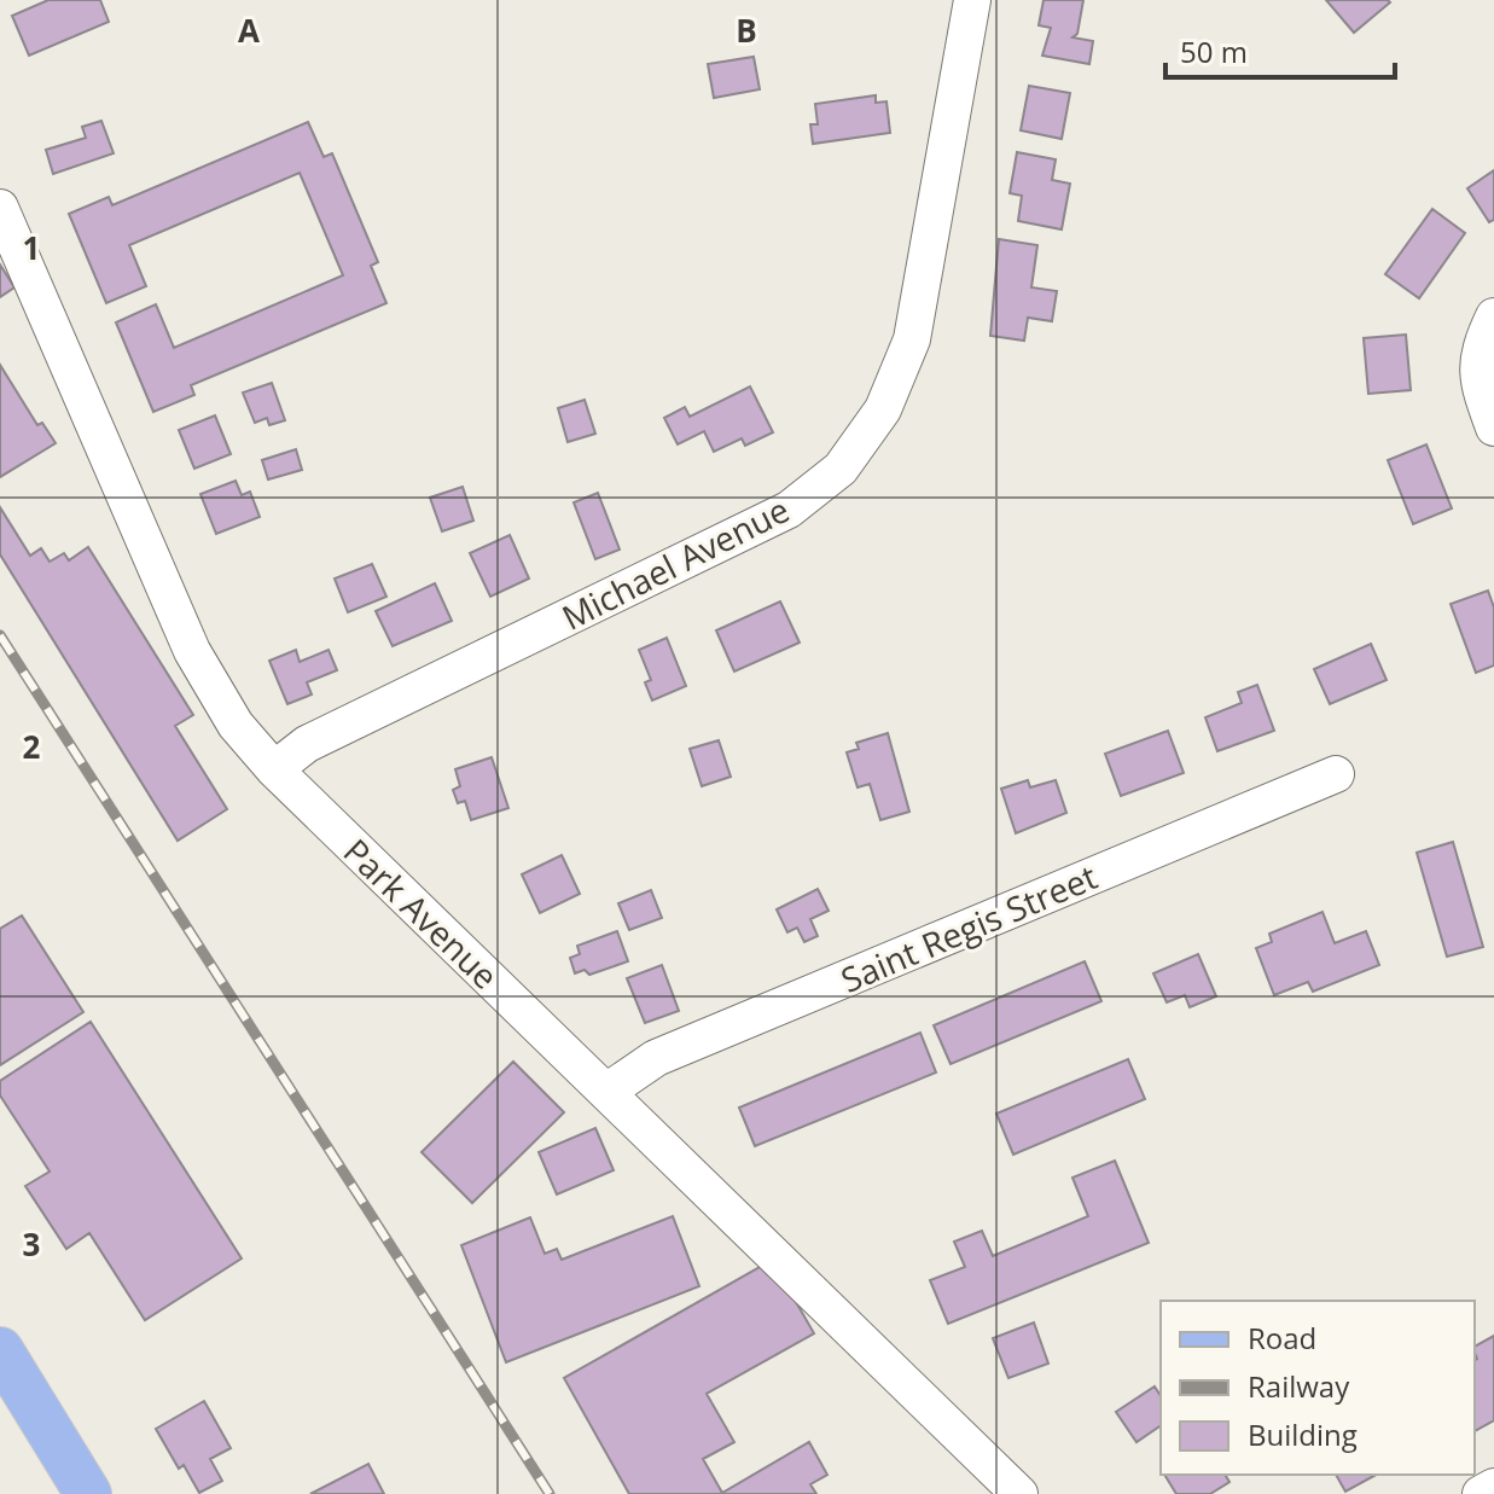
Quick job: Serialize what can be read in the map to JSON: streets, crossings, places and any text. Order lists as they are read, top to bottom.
{
  "streets": {
    "street": ["Michael Avenue", "Park Avenue", "Saint Regis Street"]
  },
  "crossings": [
    ["Michael Avenue", "Park Avenue"],
    ["Park Avenue", "Saint Regis Street"]
  ],
  "legend": ["Road", "Railway", "Building"],
  "scale_bar": "50 m",
  "grid": {
    "columns": ["A", "B"],
    "rows": ["1", "2", "3"]
  }
}
